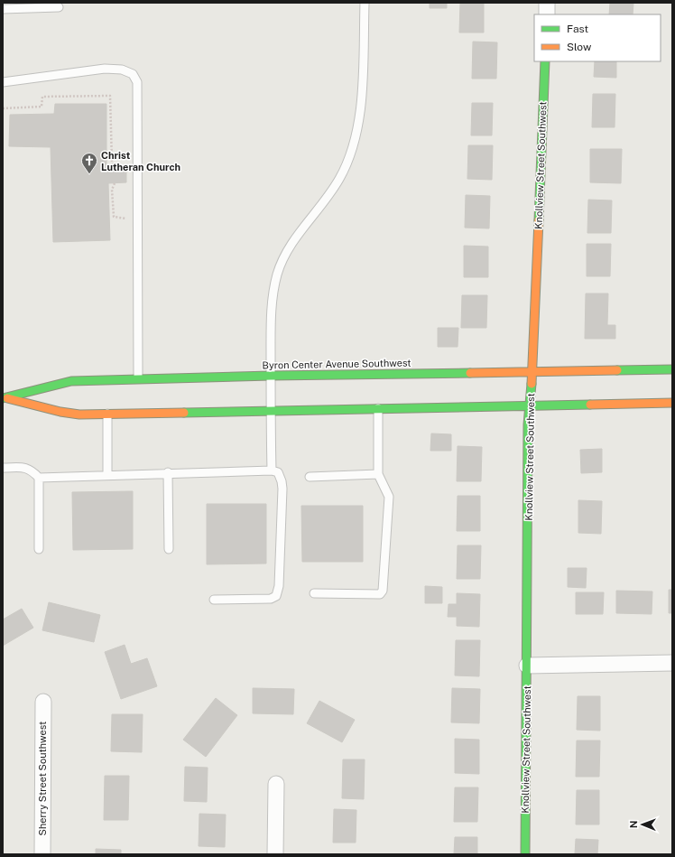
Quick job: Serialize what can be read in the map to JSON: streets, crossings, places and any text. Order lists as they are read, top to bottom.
{
  "streets": {
    "main road": ["Knollview Street Southwest", "Byron Center Avenue Southwest"],
    "street": ["Sherry Street Southwest"]
  },
  "crossings": [
    ["Knollview Street Southwest", "Byron Center Avenue Southwest"]
  ],
  "places": {
    "church": ["Christ Lutheran Church"]
  },
  "legend": ["Fast", "Slow"],
  "north": "left"
}
